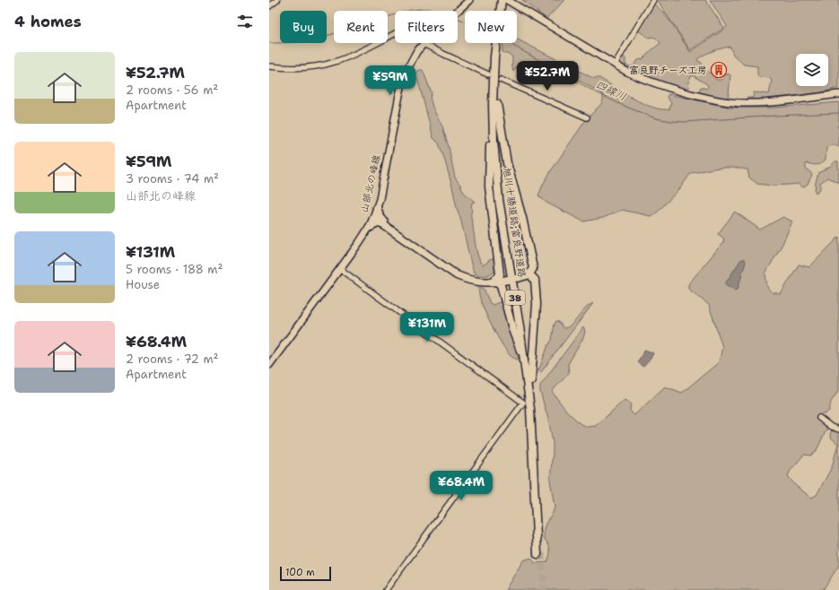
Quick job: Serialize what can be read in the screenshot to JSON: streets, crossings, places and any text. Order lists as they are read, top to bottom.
{
  "streets": {
    "highway": ["旭川十勝道路;富良野道路", "38"],
    "main road": ["山部北の峰線"]
  },
  "crossings": [
    ["旭川十勝道路;富良野道路", "38"]
  ],
  "water": ["四線川"],
  "places": {
    "building": ["富良野チーズ工房"]
  },
  "scale_bar": "100 m",
  "page": {
    "heading": "4 homes",
    "chip": [
      "Buy",
      "Rent",
      "Filters",
      "New"
    ],
    "list": [
      {
        "name": "¥52.7M",
        "note": "2 rooms · 56 m² · Apartment"
      },
      {
        "name": "¥59M",
        "note": "3 rooms · 74 m² · 山部北の峰線"
      },
      {
        "name": "¥131M",
        "note": "5 rooms · 188 m² · House"
      },
      {
        "name": "¥68.4M",
        "note": "2 rooms · 72 m² · Apartment"
      }
    ],
    "price": [
      "¥52.7M",
      "¥59M",
      "¥131M",
      "¥68.4M"
    ],
    "scale": "100 m"
  }
}
